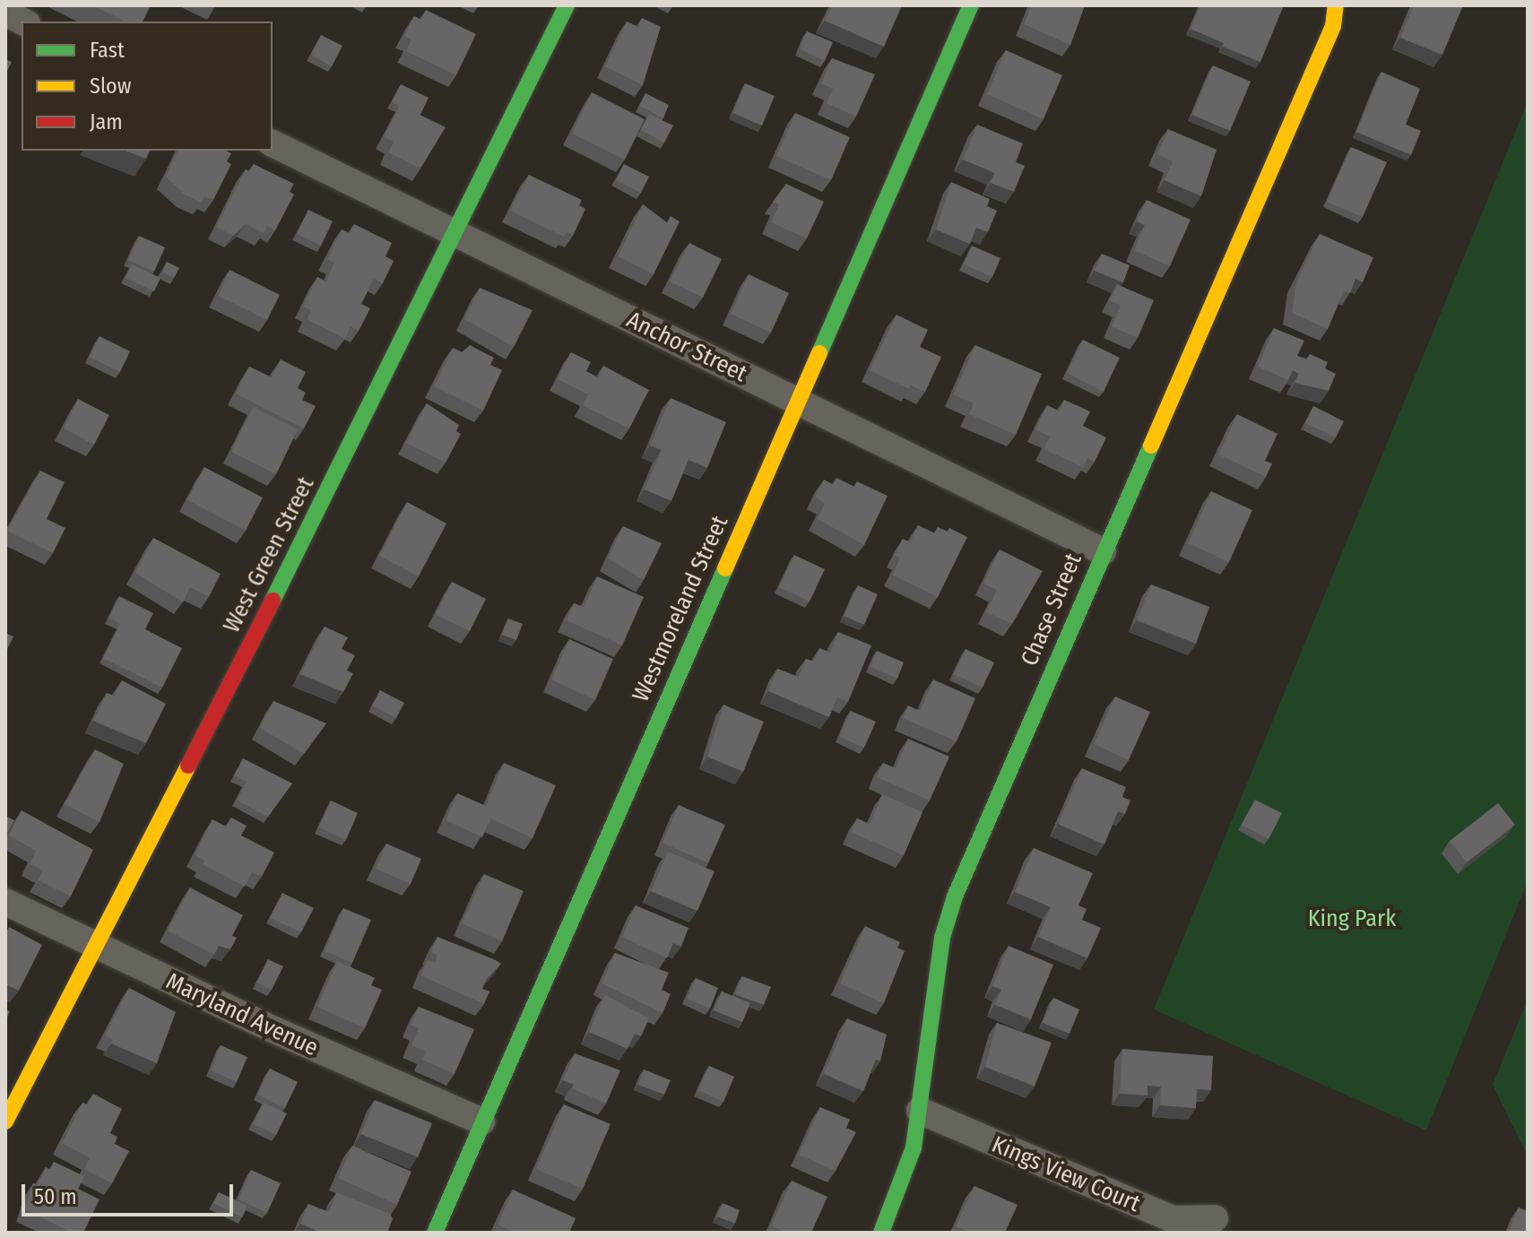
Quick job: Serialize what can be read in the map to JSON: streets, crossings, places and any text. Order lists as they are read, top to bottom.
{
  "streets": {
    "street": [
      "Anchor Street",
      "West Green Street",
      "Westmoreland Street",
      "Chase Street",
      "Maryland Avenue",
      "Kings View Court"
    ]
  },
  "crossings": [
    ["Anchor Street", "West Green Street"],
    ["Anchor Street", "Westmoreland Street"],
    ["Anchor Street", "Chase Street"],
    ["West Green Street", "Maryland Avenue"],
    ["Westmoreland Street", "Maryland Avenue"],
    ["Chase Street", "Kings View Court"]
  ],
  "parks": ["King Park"],
  "legend": ["Fast", "Slow", "Jam"],
  "scale_bar": "50 m"
}
